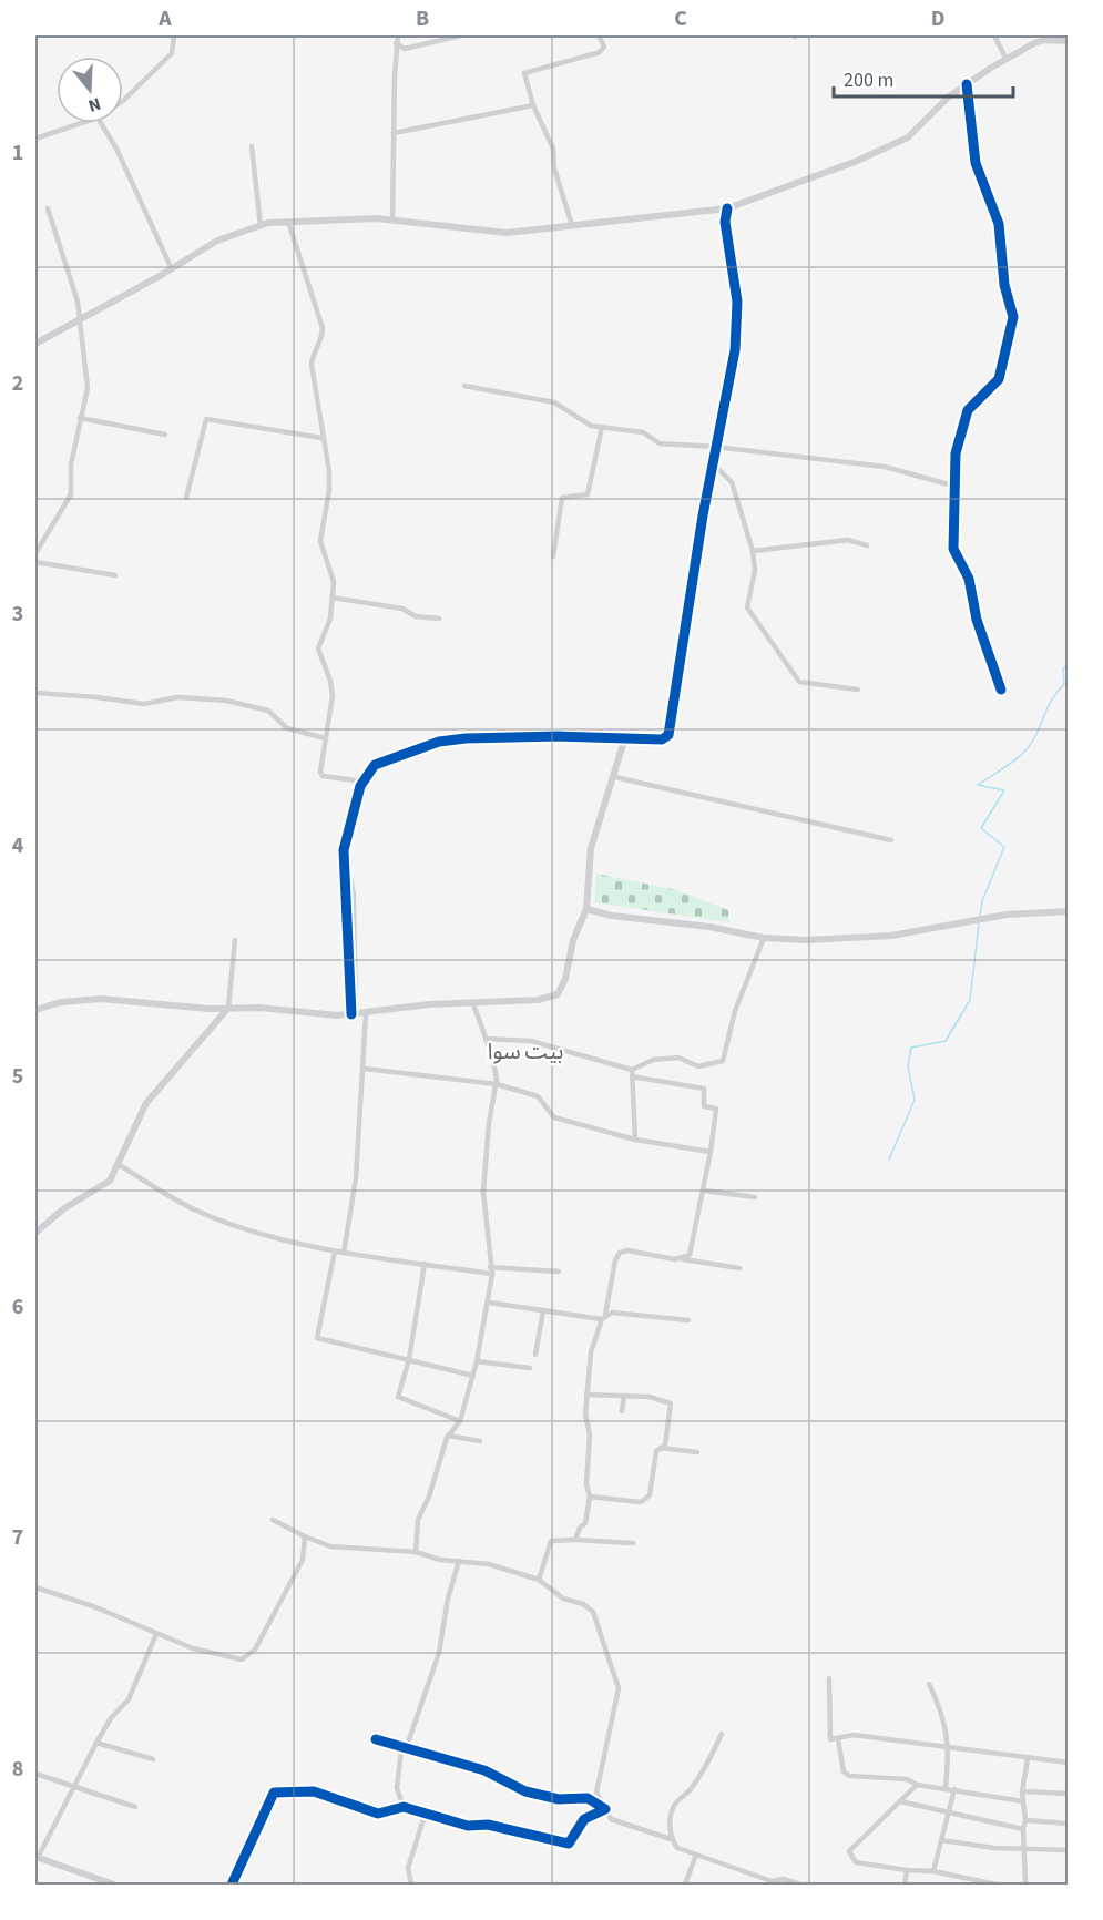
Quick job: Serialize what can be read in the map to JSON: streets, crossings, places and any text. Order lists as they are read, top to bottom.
{
  "districts": ["بيت سوا"],
  "scale_bar": "200 m",
  "north": "bottom",
  "grid": {
    "columns": [
      "A",
      "B",
      "C",
      "D"
    ],
    "rows": [
      "1",
      "2",
      "3",
      "4",
      "5",
      "6",
      "7",
      "8"
    ]
  }
}
